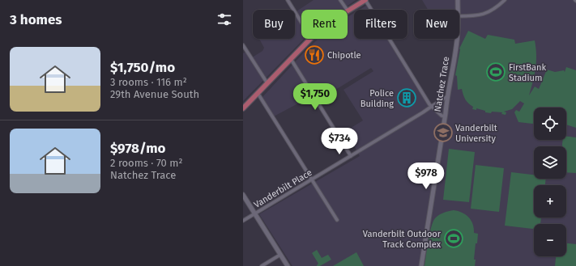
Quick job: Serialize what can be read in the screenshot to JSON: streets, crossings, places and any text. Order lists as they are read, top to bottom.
{
  "streets": {
    "main road": ["Natchez Trace"],
    "street": ["Vanderbilt Place"]
  },
  "crossings": [
    ["Natchez Trace", "Vanderbilt Place"]
  ],
  "places": {
    "restaurant": ["Chipotle"],
    "sports": ["FirstBank Stadium", "Vanderbilt Outdoor Track Complex"],
    "building": ["Police Building"],
    "school or university": ["Vanderbilt University"]
  },
  "page": {
    "heading": "3 homes",
    "chip": [
      "Buy",
      "Rent",
      "Filters",
      "New"
    ],
    "list": [
      {
        "name": "$1,750/mo",
        "note": "3 rooms · 116 m² · 29th Avenue South"
      },
      {
        "name": "$978/mo",
        "note": "2 rooms · 70 m² · Natchez Trace"
      }
    ],
    "price": ["$1,750", "$734", "$978"],
    "map_buttons": ["+", "−"]
  }
}
